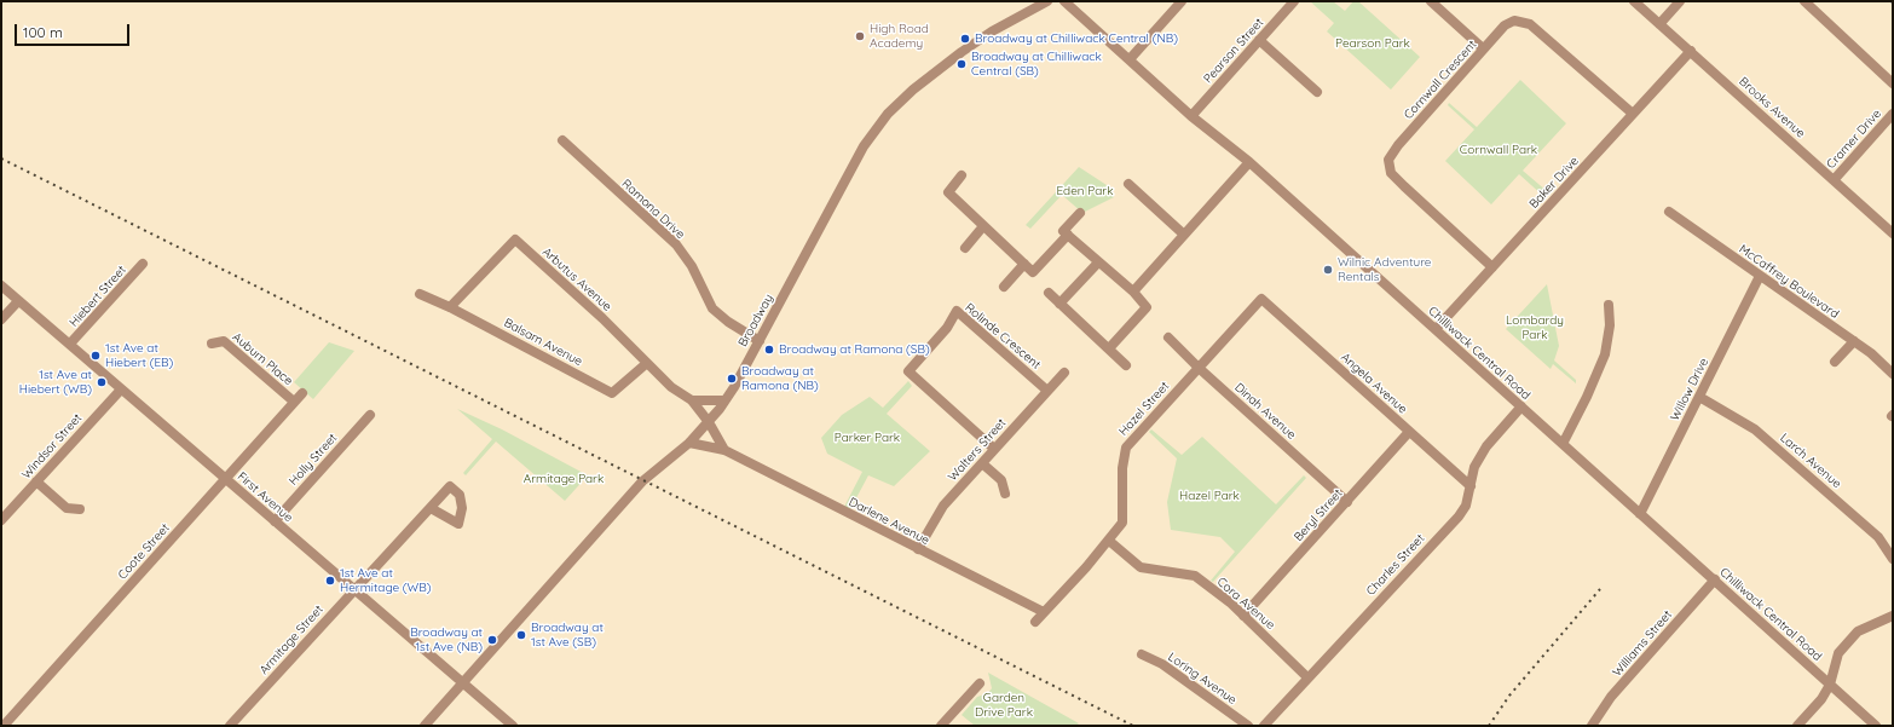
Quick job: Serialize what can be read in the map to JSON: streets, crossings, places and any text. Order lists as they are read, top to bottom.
{
  "streets": {
    "street": [
      "Pearson Street",
      "Cornwall Crescent",
      "Brooks Avenue",
      "Cramer Drive",
      "Baker Drive",
      "Ramona Drive",
      "Arbutus Avenue",
      "McCaffrey Boulevard",
      "Hiebert Street",
      "Broadway",
      "Rolinde Crescent",
      "Balsam Avenue",
      "Chilliwack Central Road",
      "Auburn Place",
      "Angela Avenue",
      "Willow Drive",
      "Hazel Street",
      "Dinah Avenue",
      "Windsor Street",
      "Walters Street",
      "Holly Street",
      "Larch Avenue",
      "First Avenue",
      "Beryl Street",
      "Darlene Avenue",
      "Coote Street",
      "Charles Street",
      "Cora Avenue",
      "Armitage Street",
      "Williams Street",
      "Loring Avenue"
    ]
  },
  "crossings": [
    ["Pearson Street", "Chilliwack Central Road"],
    ["Cornwall Crescent", "Baker Drive"],
    ["Brooks Avenue", "Cramer Drive"],
    ["Brooks Avenue", "Baker Drive"],
    ["Baker Drive", "Chilliwack Central Road"],
    ["Ramona Drive", "Broadway"],
    ["Arbutus Avenue", "Broadway"],
    ["Arbutus Avenue", "Balsam Avenue"],
    ["McCaffrey Boulevard", "Willow Drive"],
    ["Hiebert Street", "First Avenue"],
    ["Broadway", "First Avenue"],
    ["Broadway", "Darlene Avenue"],
    ["Rolinde Crescent", "Walters Street"],
    ["Chilliwack Central Road", "Willow Drive"],
    ["Chilliwack Central Road", "Charles Street"],
    ["Chilliwack Central Road", "Williams Street"],
    ["Auburn Place", "Coote Street"],
    ["Angela Avenue", "Hazel Street"],
    ["Angela Avenue", "Beryl Street"],
    ["Angela Avenue", "Charles Street"],
    ["Willow Drive", "Larch Avenue"],
    ["Hazel Street", "Dinah Avenue"],
    ["Hazel Street", "Darlene Avenue"],
    ["Hazel Street", "Cora Avenue"],
    ["Dinah Avenue", "Beryl Street"],
    ["Windsor Street", "First Avenue"],
    ["Walters Street", "Darlene Avenue"],
    ["Holly Street", "First Avenue"],
    ["First Avenue", "Coote Street"],
    ["First Avenue", "Armitage Street"],
    ["Beryl Street", "Cora Avenue"],
    ["Charles Street", "Cora Avenue"]
  ],
  "parks": [
    "Pearson Park",
    "Cornwall Park",
    "Eden Park",
    "Lombardy Park",
    "Parker Park",
    "Armitage Park",
    "Hazel Park",
    "Garden Drive Park"
  ],
  "places": [
    "High Road Academy",
    "Broadway at Chilliwack Central (NB)",
    "Broadway at Chilliwack Central (SB)",
    "Wilnic Adventure Rentals",
    "Broadway at Ramona (SB)",
    "1st Ave at Hiebert (EB)",
    "Broadway at Ramona (NB)",
    "1st Ave at Hiebert (WB)",
    "1st Ave at Hermitage (WB)",
    "Broadway at 1st Ave (SB)",
    "Broadway at 1st Ave (NB)"
  ],
  "scale_bar": "100 m"
}
